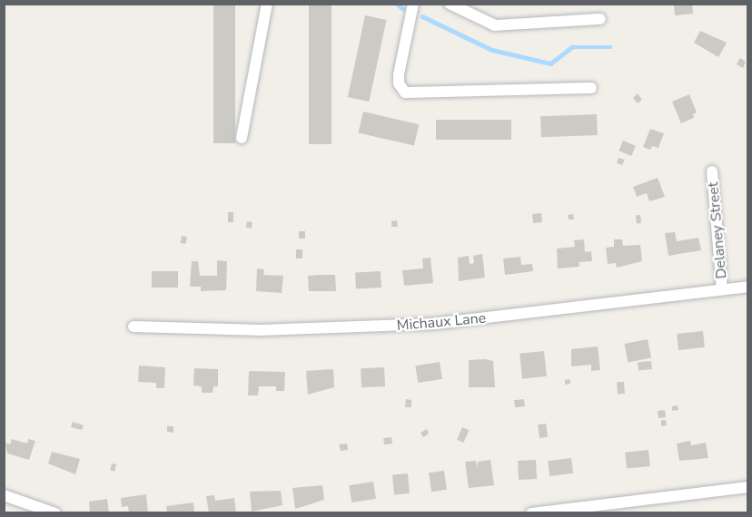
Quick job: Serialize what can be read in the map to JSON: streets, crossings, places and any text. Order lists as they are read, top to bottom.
{
  "streets": {
    "street": ["Delaney Street", "Michaux Lane"]
  },
  "crossings": [
    ["Delaney Street", "Michaux Lane"]
  ]
}
